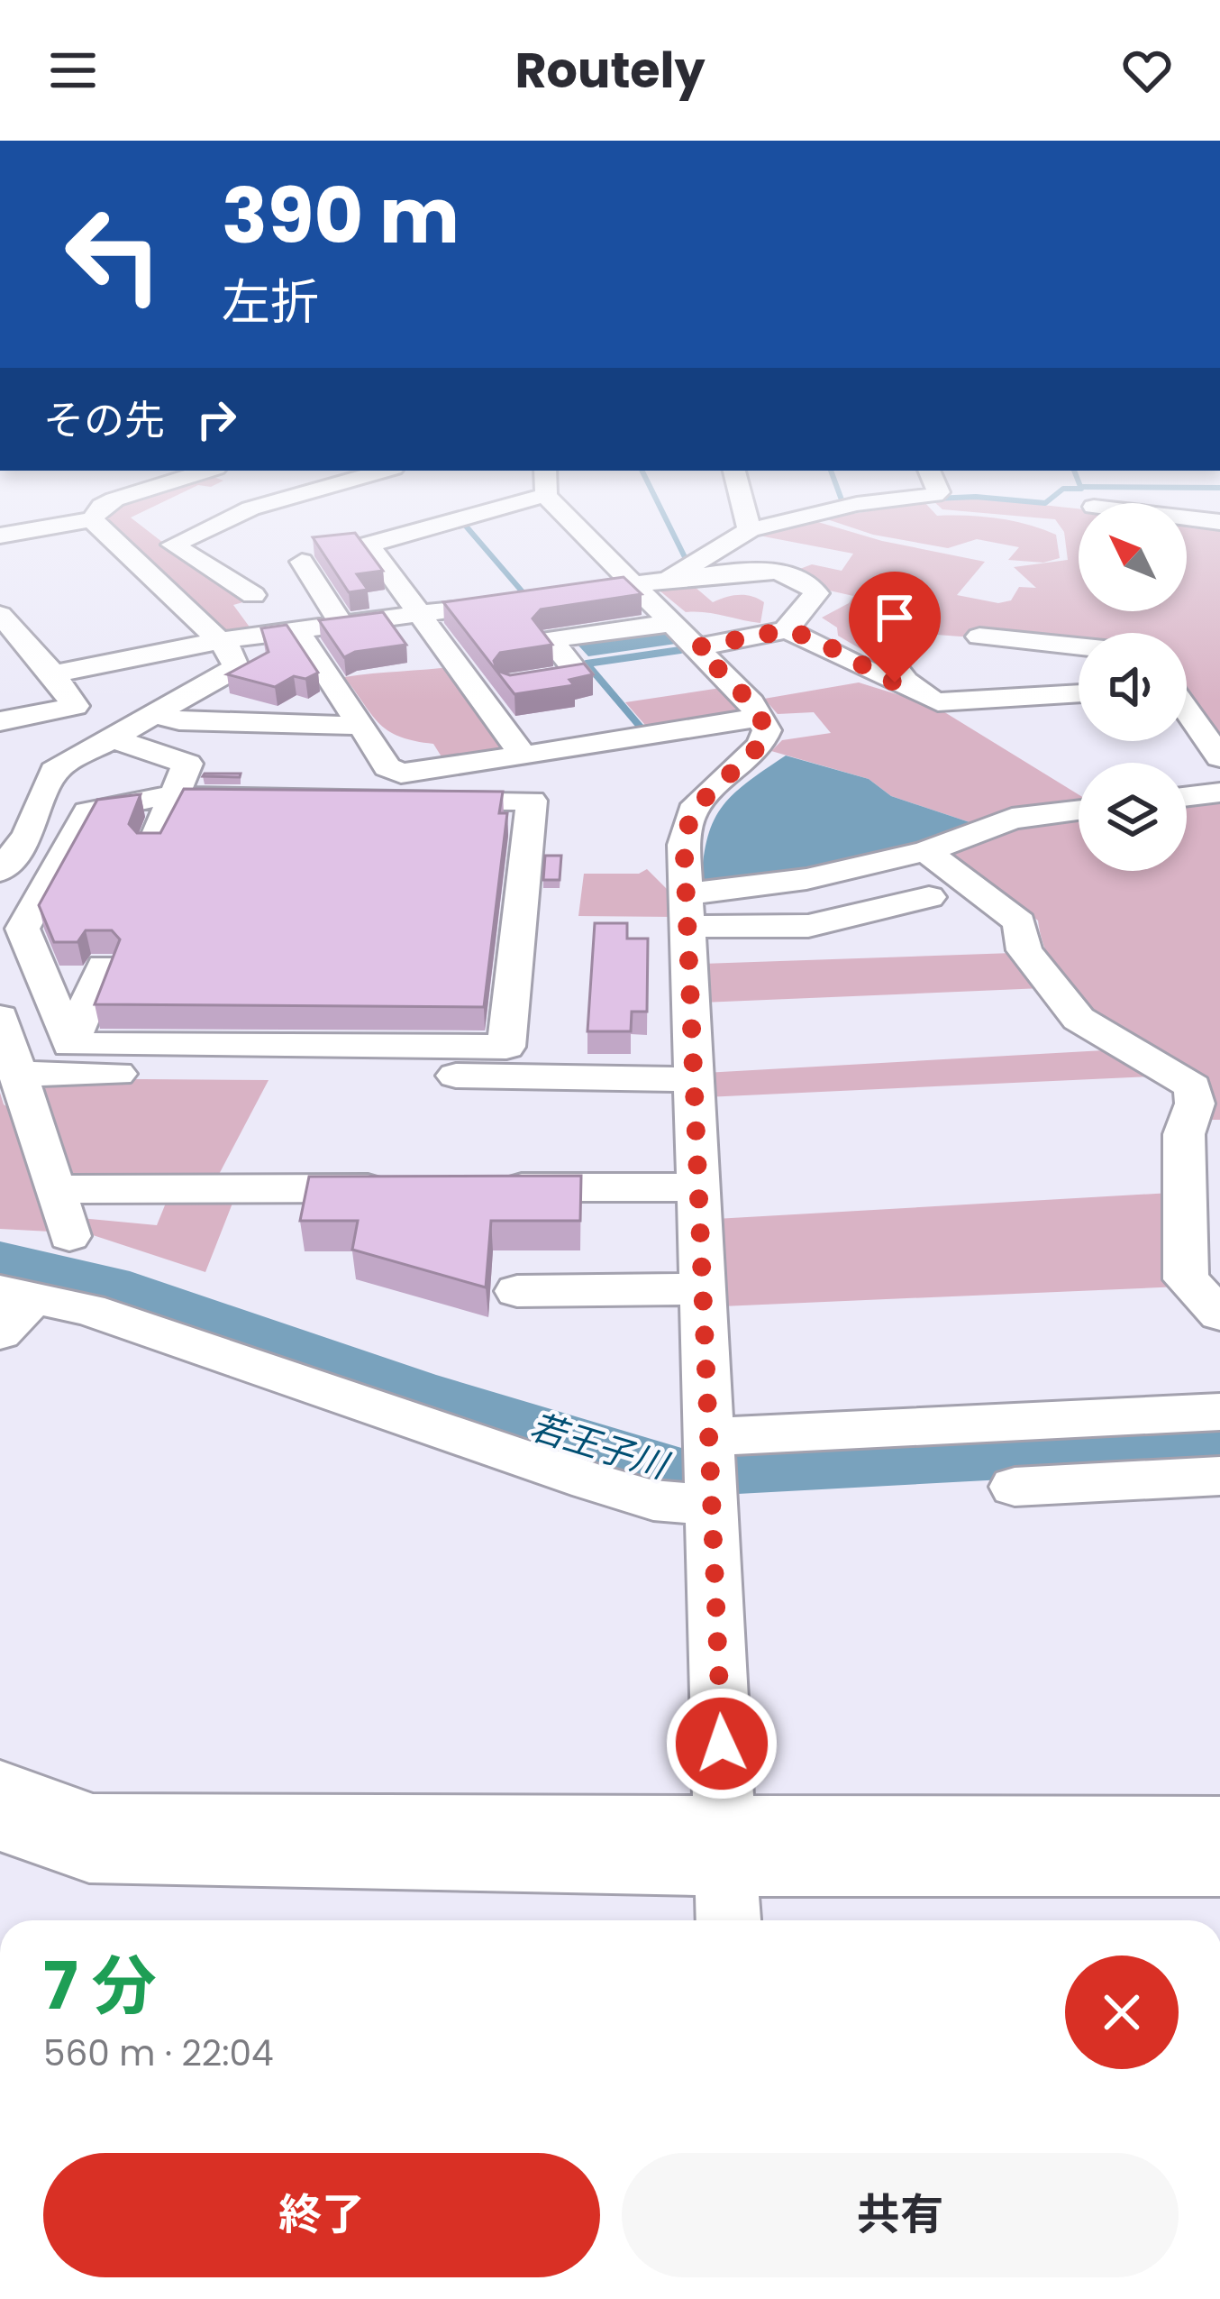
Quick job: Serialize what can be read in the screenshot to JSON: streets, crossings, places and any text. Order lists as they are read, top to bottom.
{
  "water": ["若王子川"],
  "north": "top left",
  "page": {
    "header": "Routely",
    "turn": ["390 m", "左折"],
    "then": "その先",
    "heading": ["7 分", "560 m · 22:04"],
    "buttons": ["終了", "共有"]
  }
}
